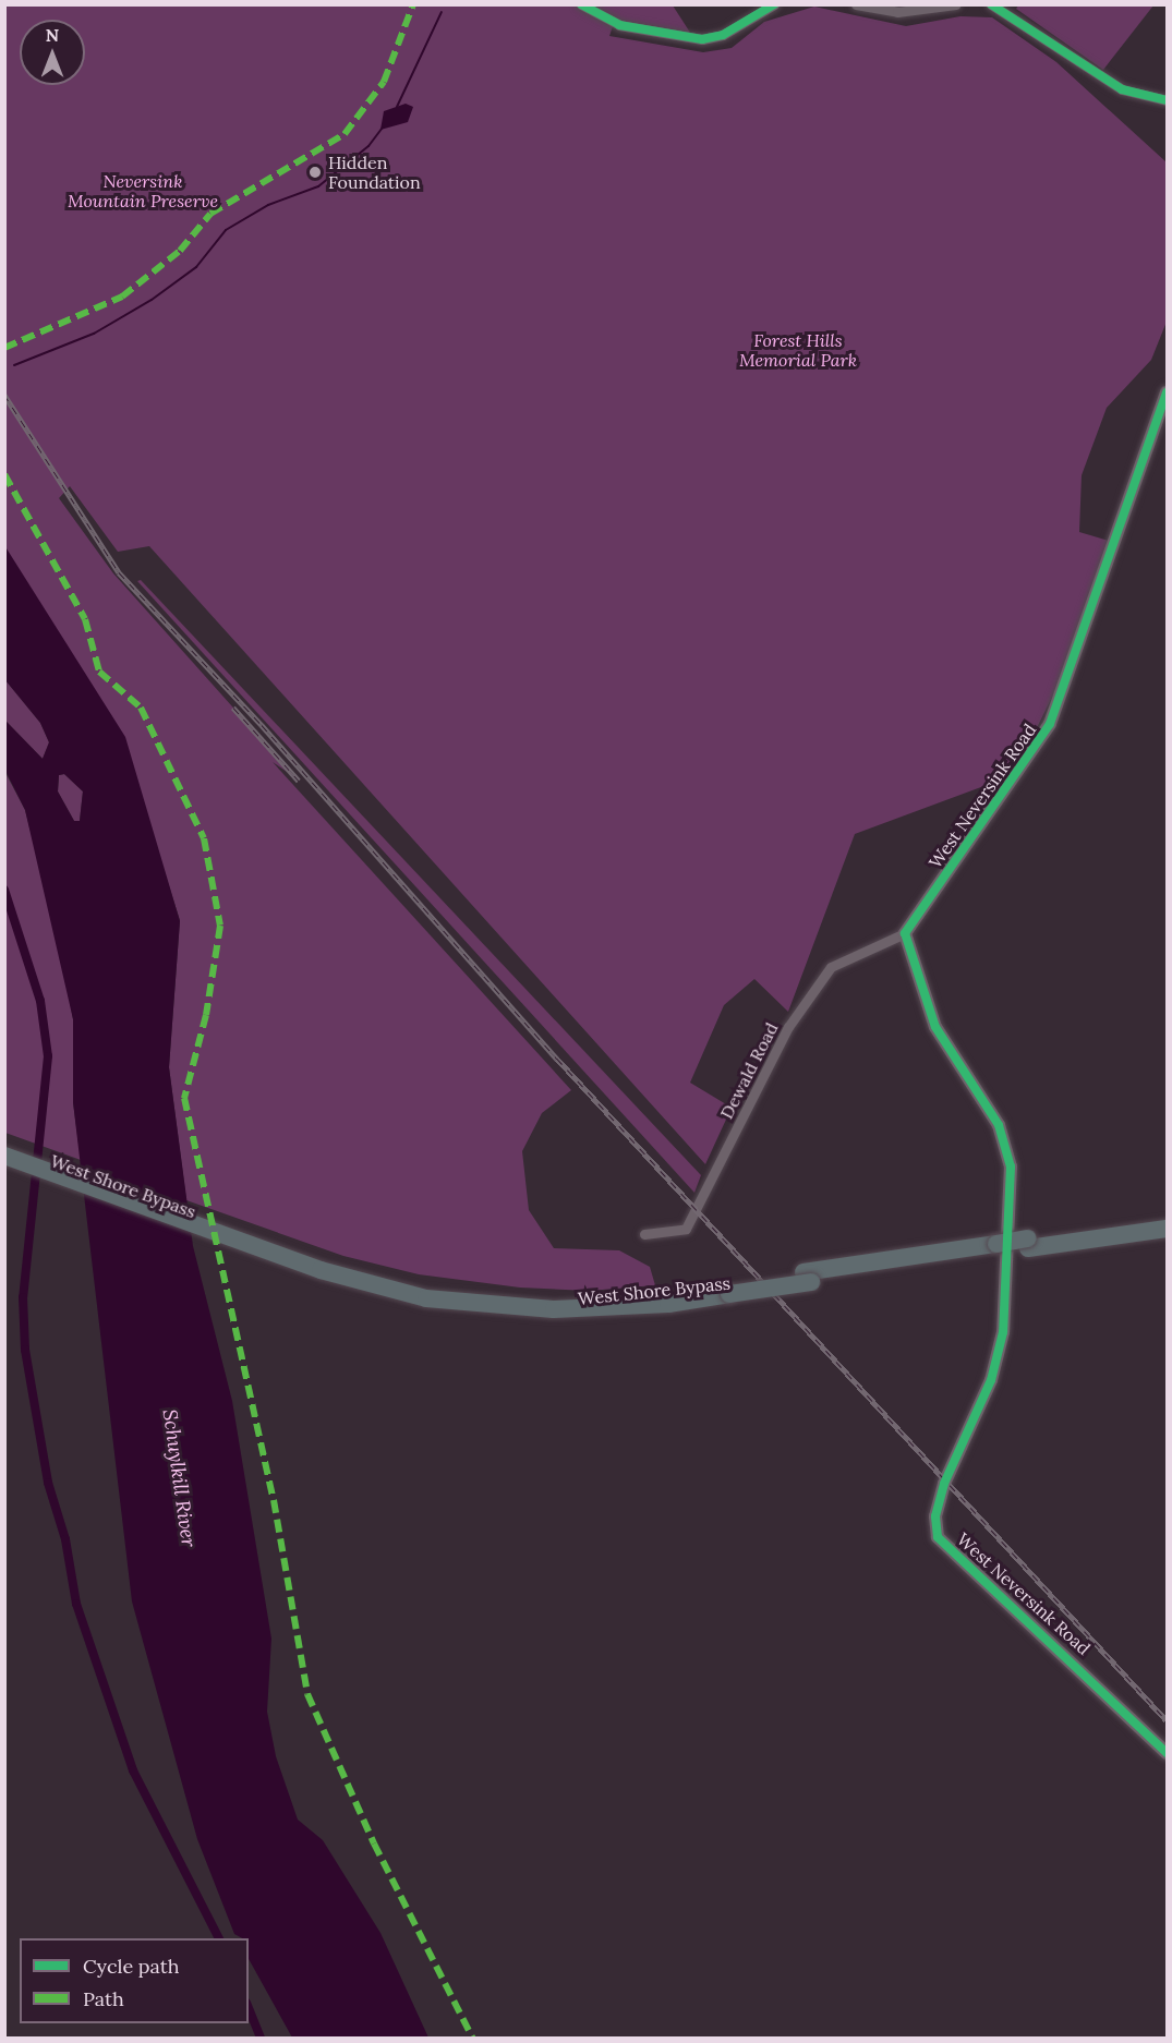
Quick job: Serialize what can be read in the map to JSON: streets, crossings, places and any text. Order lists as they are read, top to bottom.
{
  "streets": {
    "highway": ["West Shore Bypass"],
    "street": ["West Neversink Road", "Dewald Road"]
  },
  "crossings": [
    ["West Neversink Road", "Dewald Road"]
  ],
  "water": ["Schuylkill River"],
  "parks": ["Neversink Mountain Preserve", "Forest Hills Memorial Park"],
  "places": ["Hidden Foundation"],
  "legend": ["Cycle path", "Path"],
  "north": "top"
}
